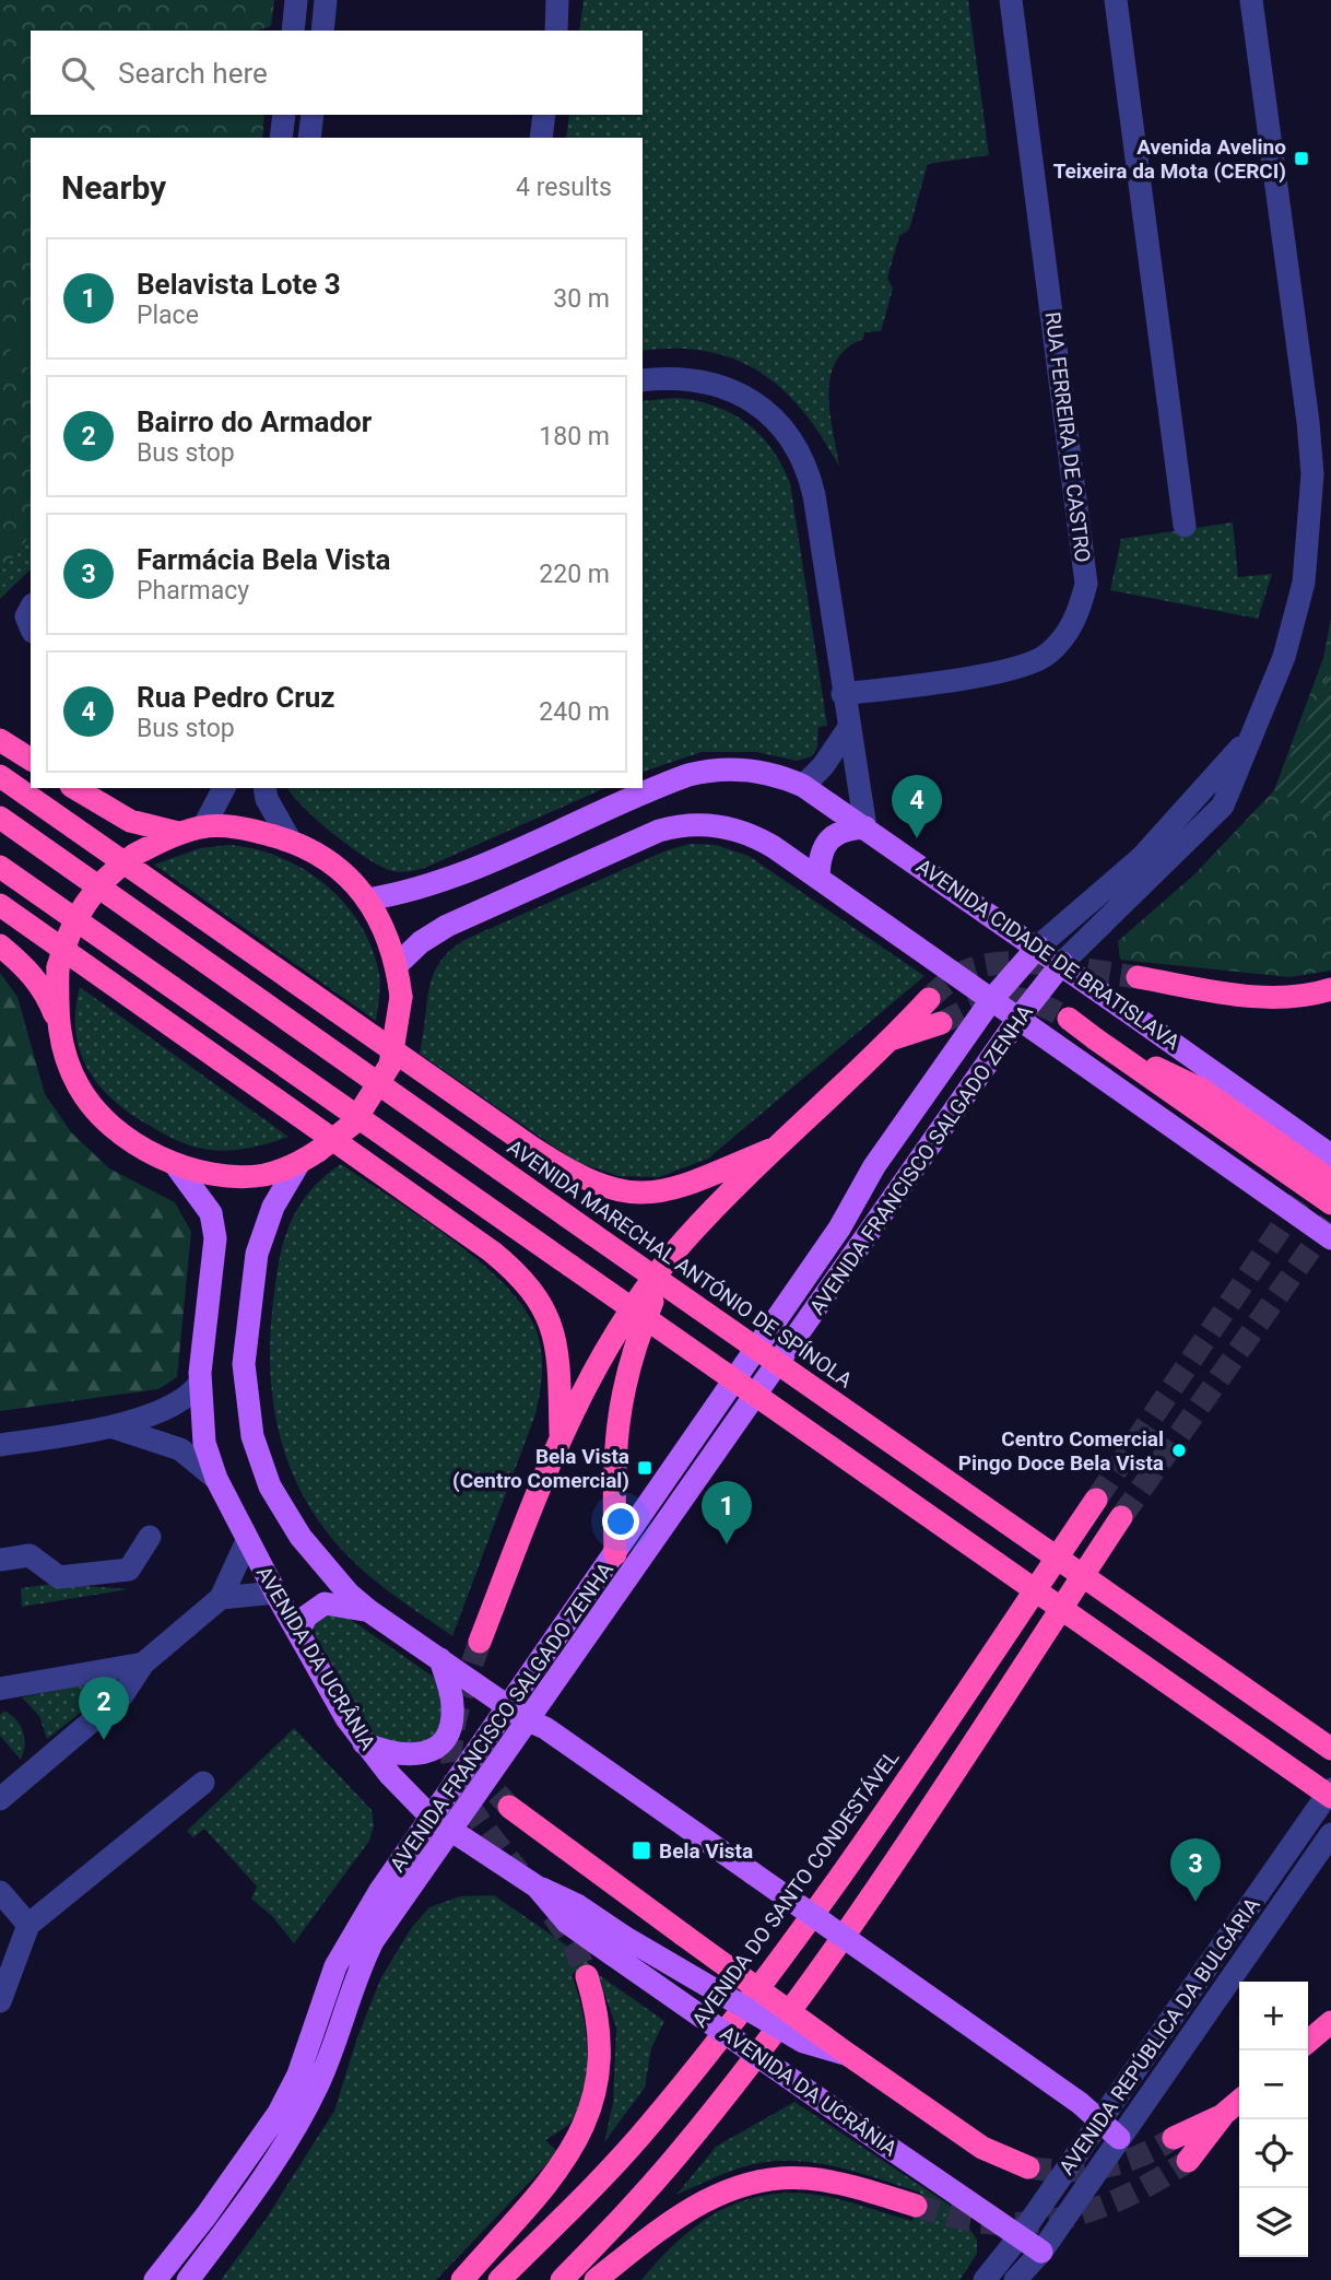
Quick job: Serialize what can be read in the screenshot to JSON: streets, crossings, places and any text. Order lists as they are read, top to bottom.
{
  "streets": {
    "highway": ["AVENIDA MARECHAL ANTÓNIO DE SPÍNOLA", "AVENIDA DO SANTO CONDESTÁVEL"],
    "main road": ["AVENIDA CIDADE DE BRATISLAVA", "AVENIDA FRANCISCO SALGADO ZENHA", "AVENIDA DA UCRÂNIA"],
    "street": ["RUA FERREIRA DE CASTRO", "AVENIDA REPÚBLICA DA BULGÁRIA"]
  },
  "crossings": [
    ["AVENIDA CIDADE DE BRATISLAVA", "AVENIDA FRANCISCO SALGADO ZENHA"],
    ["AVENIDA FRANCISCO SALGADO ZENHA", "AVENIDA DA UCRÂNIA"],
    ["AVENIDA DA UCRÂNIA", "AVENIDA REPÚBLICA DA BULGÁRIA"]
  ],
  "places": {
    "transit": ["Avenida Avelino Teixeira da Mota (CERCI)", "Bela Vista (Centro Comercial)", "Bela Vista"],
    "other": ["Centro Comercial Pingo Doce Bela Vista"]
  },
  "page": {
    "search": "Search here",
    "heading": ["Nearby", "4 results"],
    "list": [
      {
        "mark": "1",
        "name": "Belavista Lote 3",
        "note": "Place",
        "value": "30 m"
      },
      {
        "mark": "2",
        "name": "Bairro do Armador",
        "note": "Bus stop",
        "value": "180 m"
      },
      {
        "mark": "3",
        "name": "Farmácia Bela Vista",
        "note": "Pharmacy",
        "value": "220 m"
      },
      {
        "mark": "4",
        "name": "Rua Pedro Cruz",
        "note": "Bus stop",
        "value": "240 m"
      }
    ],
    "pins": [
      "4",
      "1",
      "2",
      "3"
    ],
    "map_buttons": ["+", "−"]
  }
}
